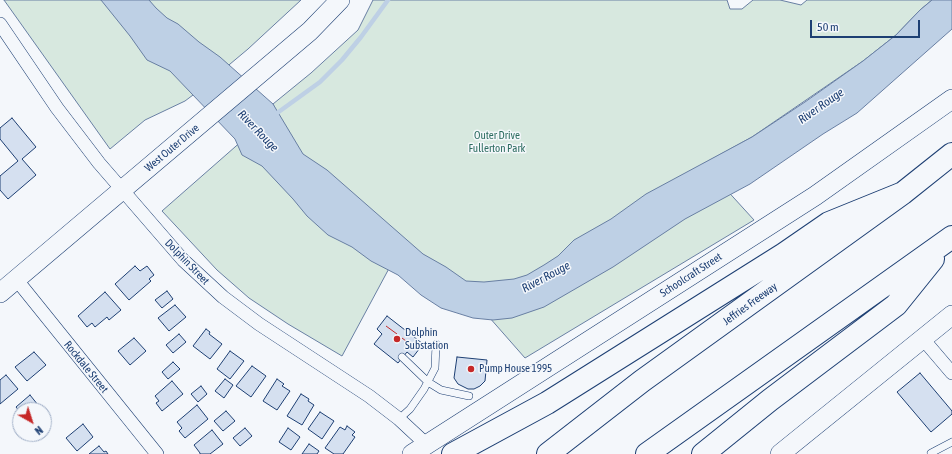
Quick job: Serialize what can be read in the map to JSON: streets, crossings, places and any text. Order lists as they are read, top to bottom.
{
  "streets": {
    "highway": ["Jeffries Freeway"],
    "main road": ["West Outer Drive", "Schoolcraft Street"],
    "street": ["Dolphin Street", "Rockdale Street"]
  },
  "crossings": [
    ["West Outer Drive", "Dolphin Street"],
    ["West Outer Drive", "Rockdale Street"],
    ["Dolphin Street", "Schoolcraft Street"]
  ],
  "water": ["River Rouge"],
  "parks": ["Outer Drive Fullerton Park"],
  "places": ["Dolphin Substation", "Pump House 1995"],
  "scale_bar": "50 m",
  "north": "bottom right"
}
